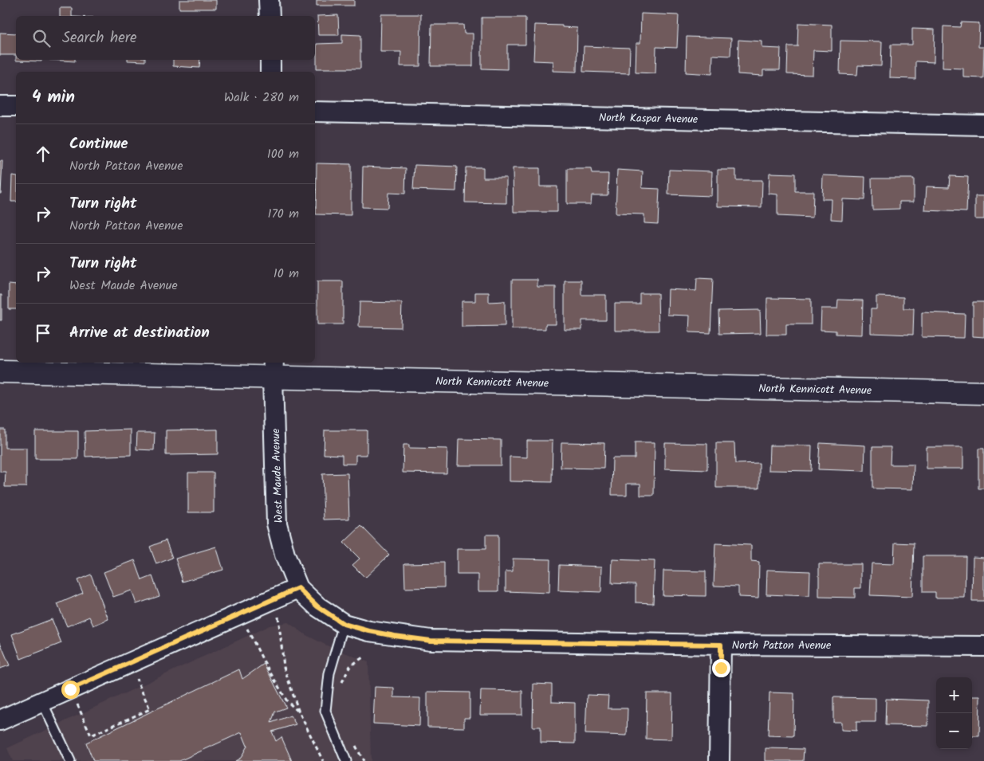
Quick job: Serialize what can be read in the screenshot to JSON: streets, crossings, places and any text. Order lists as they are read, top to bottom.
{
  "streets": {
    "street": [
      "North Kaspar Avenue",
      "North Kennicott Avenue",
      "West Maude Avenue",
      "North Patton Avenue"
    ]
  },
  "crossings": [
    ["North Kennicott Avenue", "West Maude Avenue"],
    ["West Maude Avenue", "North Patton Avenue"]
  ],
  "page": {
    "search": "Search here",
    "heading": ["4 min", "Walk · 280 m"],
    "list": [
      ["Continue", "North Patton Avenue", "100 m"],
      ["Turn right", "North Patton Avenue", "170 m"],
      ["Turn right", "West Maude Avenue", "10 m"],
      "Arrive at destination"
    ],
    "map_buttons": ["+", "−"]
  }
}
